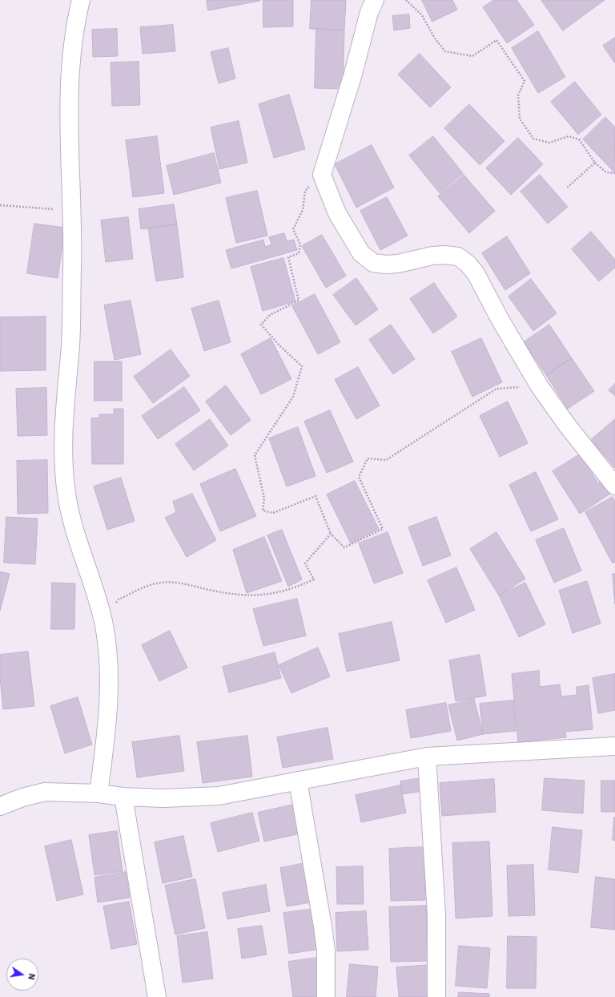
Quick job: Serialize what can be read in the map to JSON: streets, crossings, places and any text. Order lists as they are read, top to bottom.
{
  "north": "right"
}
